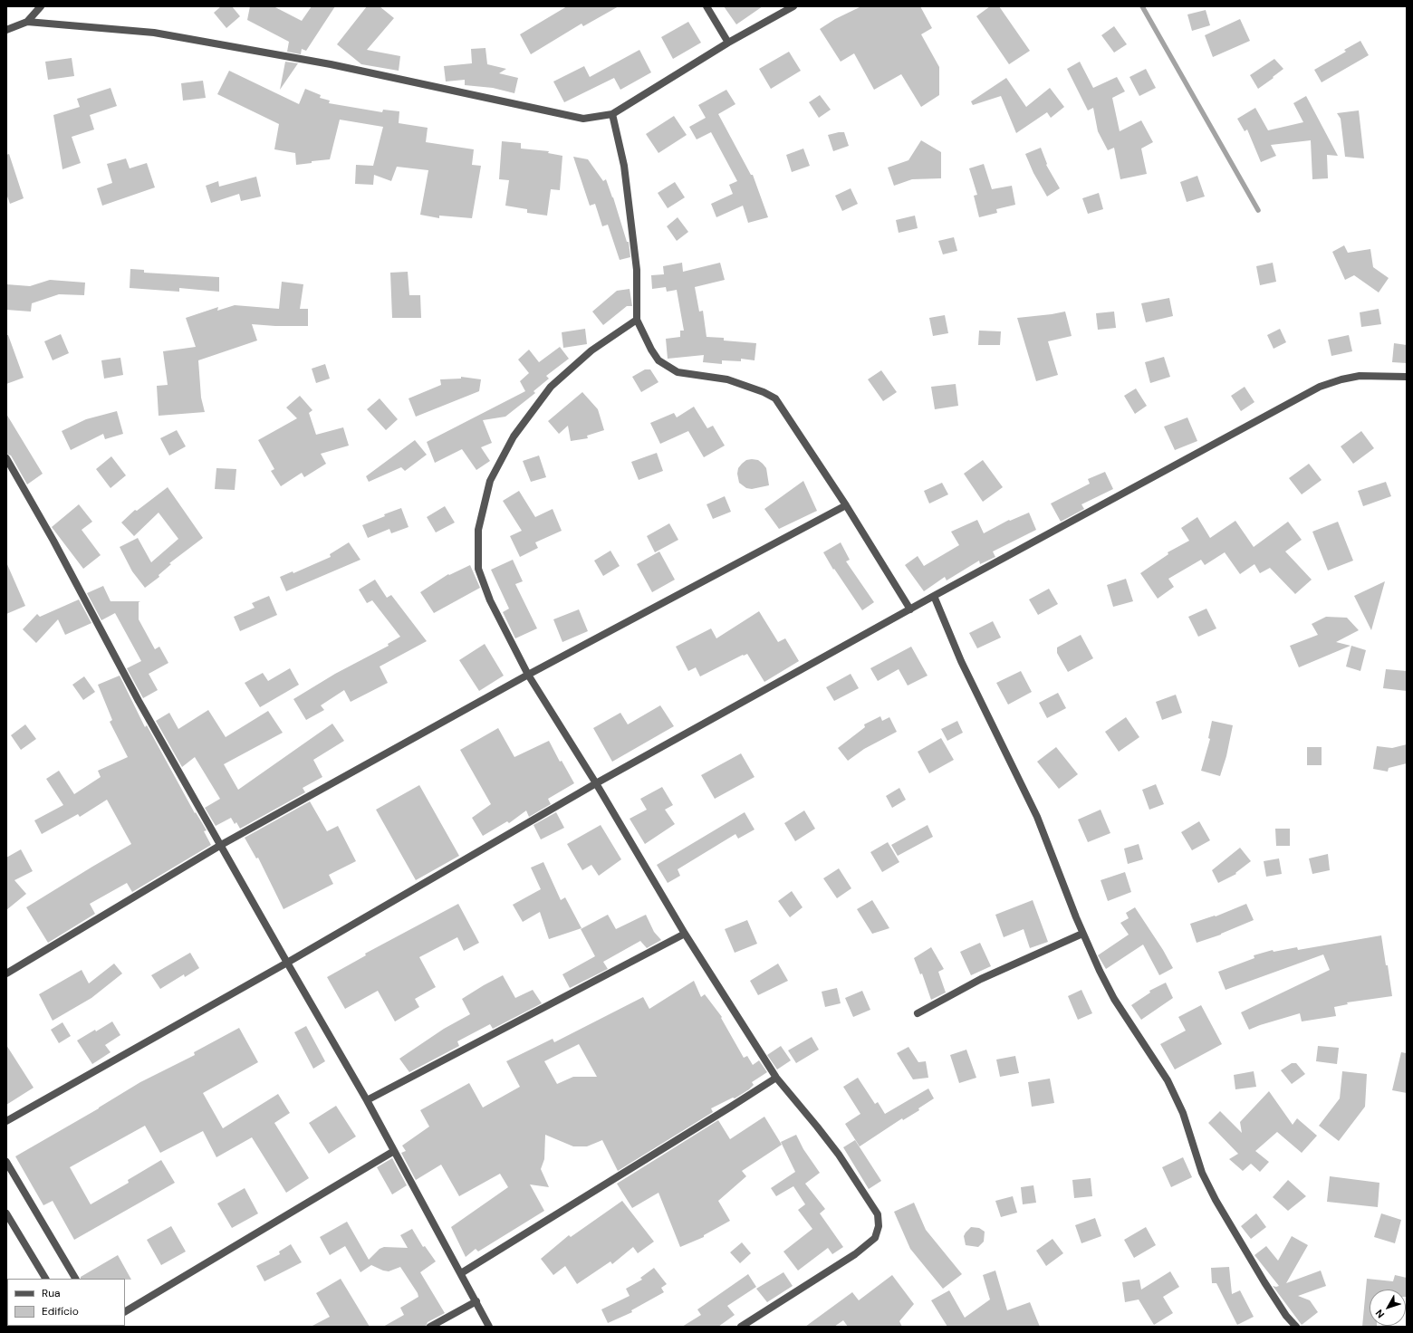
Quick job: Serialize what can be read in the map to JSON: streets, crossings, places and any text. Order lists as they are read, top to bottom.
{
  "legend": ["Rua", "Edifício"],
  "north": "bottom left"
}
